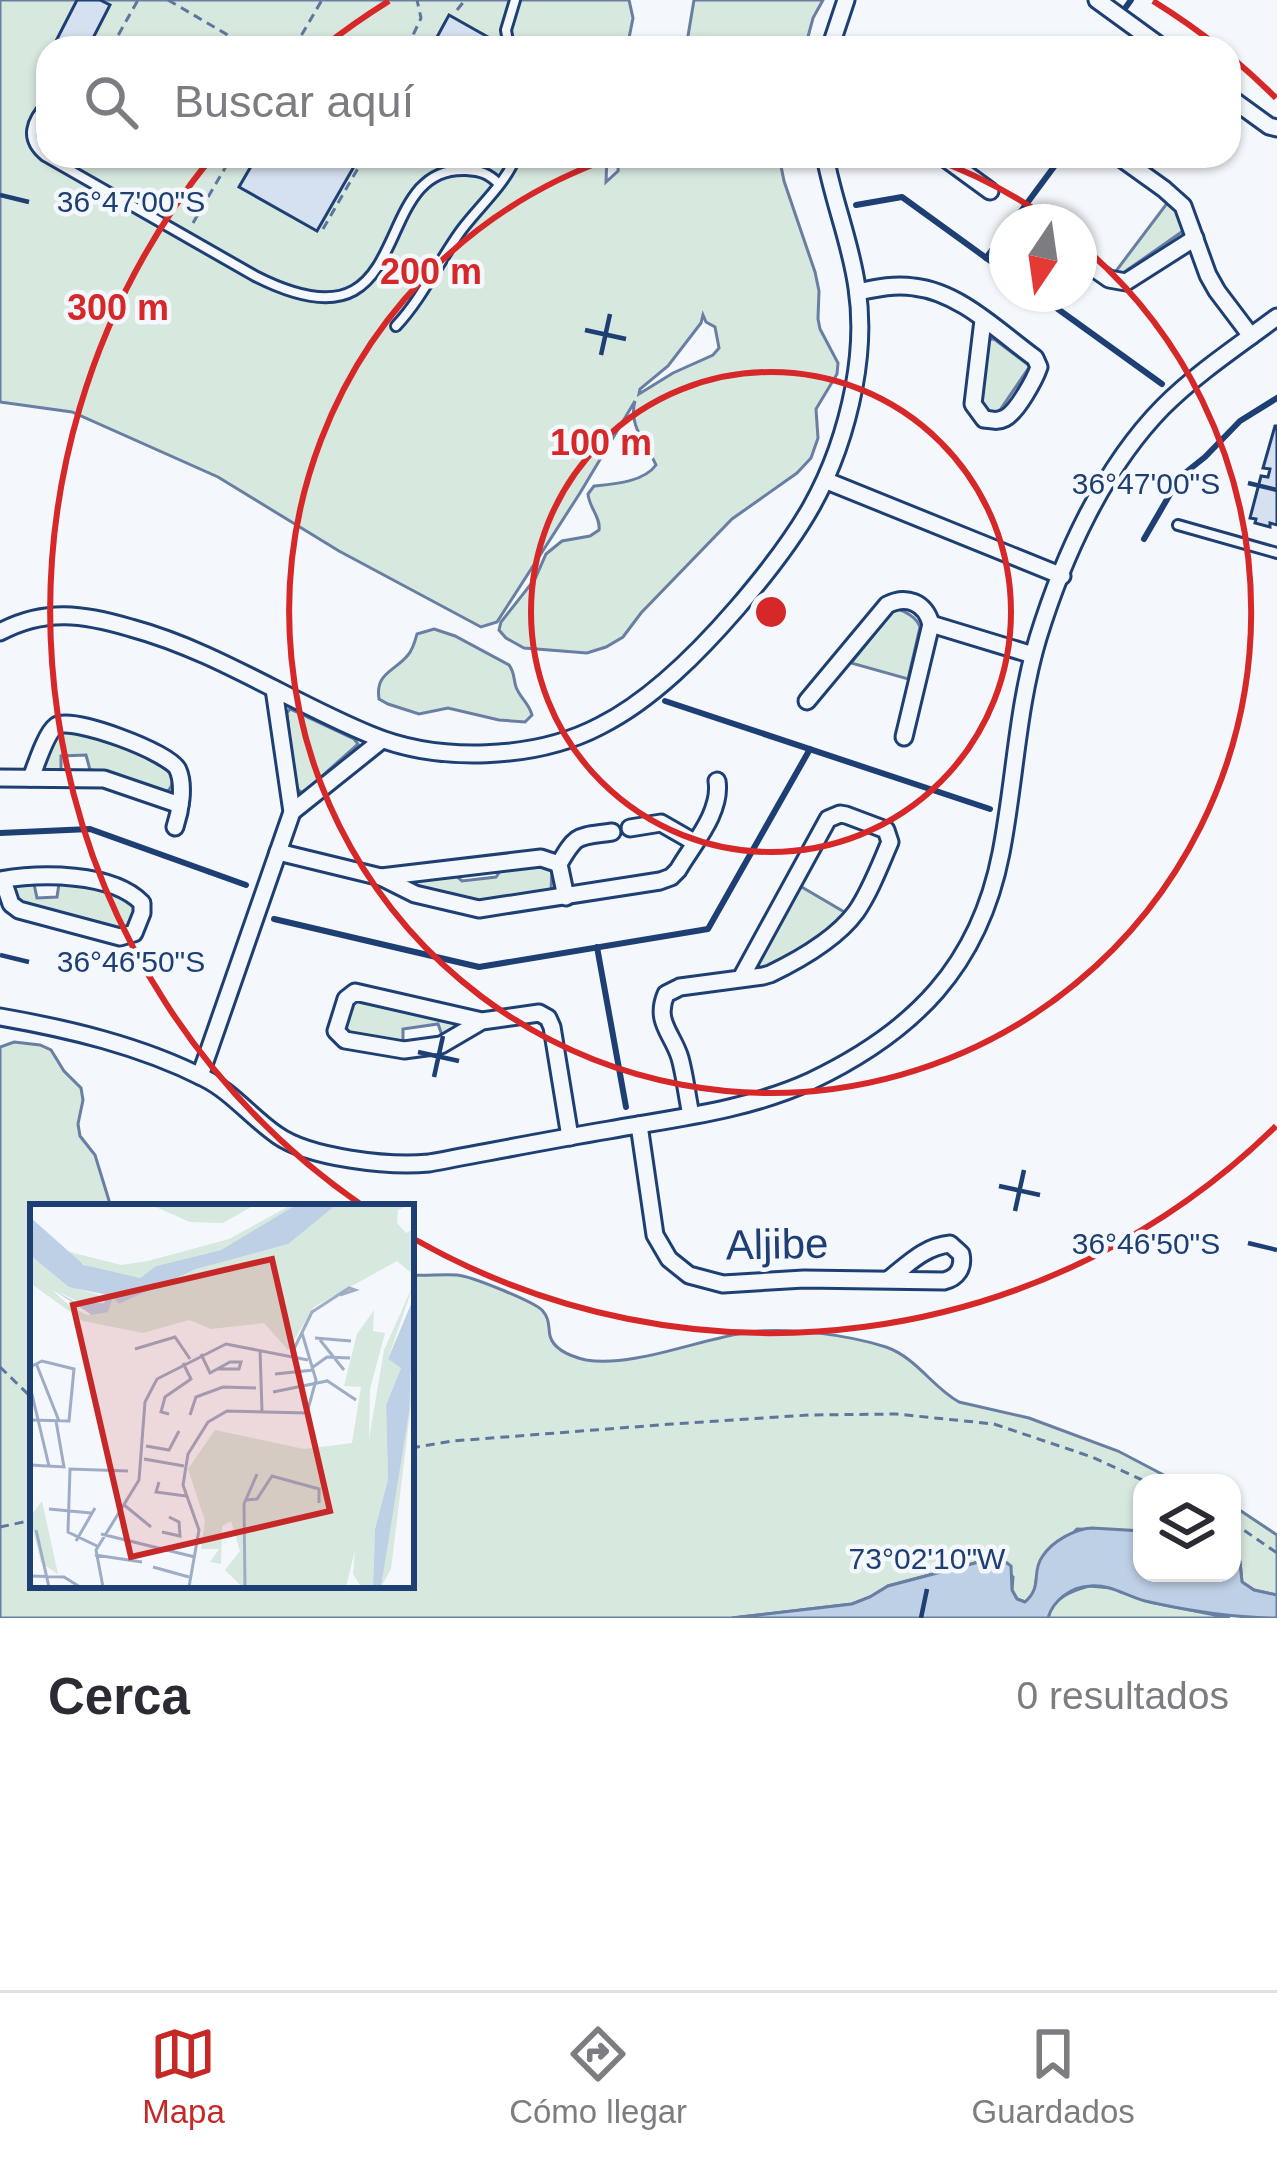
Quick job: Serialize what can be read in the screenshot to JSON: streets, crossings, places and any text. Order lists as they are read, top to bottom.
{
  "streets": {
    "street": ["Aljibe"]
  },
  "north": "bottom",
  "page": {
    "search": "Buscar aquí",
    "heading": ["Cerca", "0 resultados"],
    "nav": ["Mapa", "Cómo llegar", "Guardados"]
  },
  "coordinates": ["36°47'00\"S", "36°46'50\"S", "73°02'10\"W"],
  "rings": ["200 m", "300 m", "100 m"]
}
